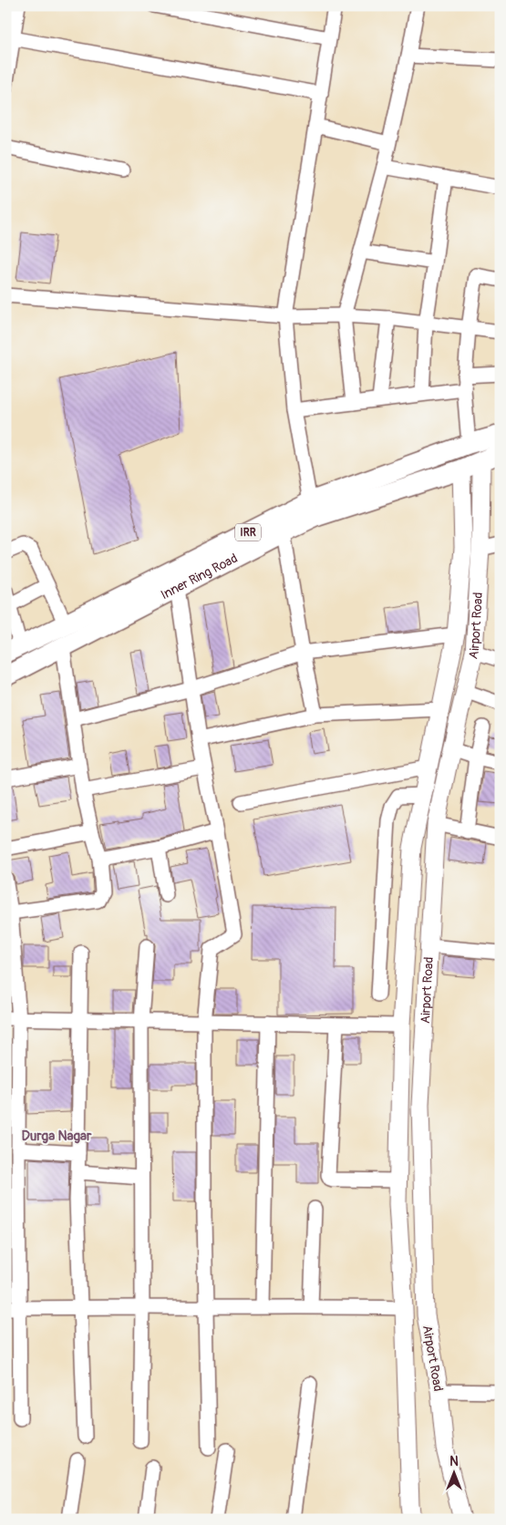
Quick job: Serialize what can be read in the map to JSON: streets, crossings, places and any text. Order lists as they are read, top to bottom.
{
  "streets": {
    "highway": ["IRR", "Inner Ring Road"],
    "main road": ["Airport Road"]
  },
  "crossings": [
    ["Inner Ring Road", "Airport Road"]
  ],
  "districts": ["Durga Nagar"],
  "north": "top"
}
